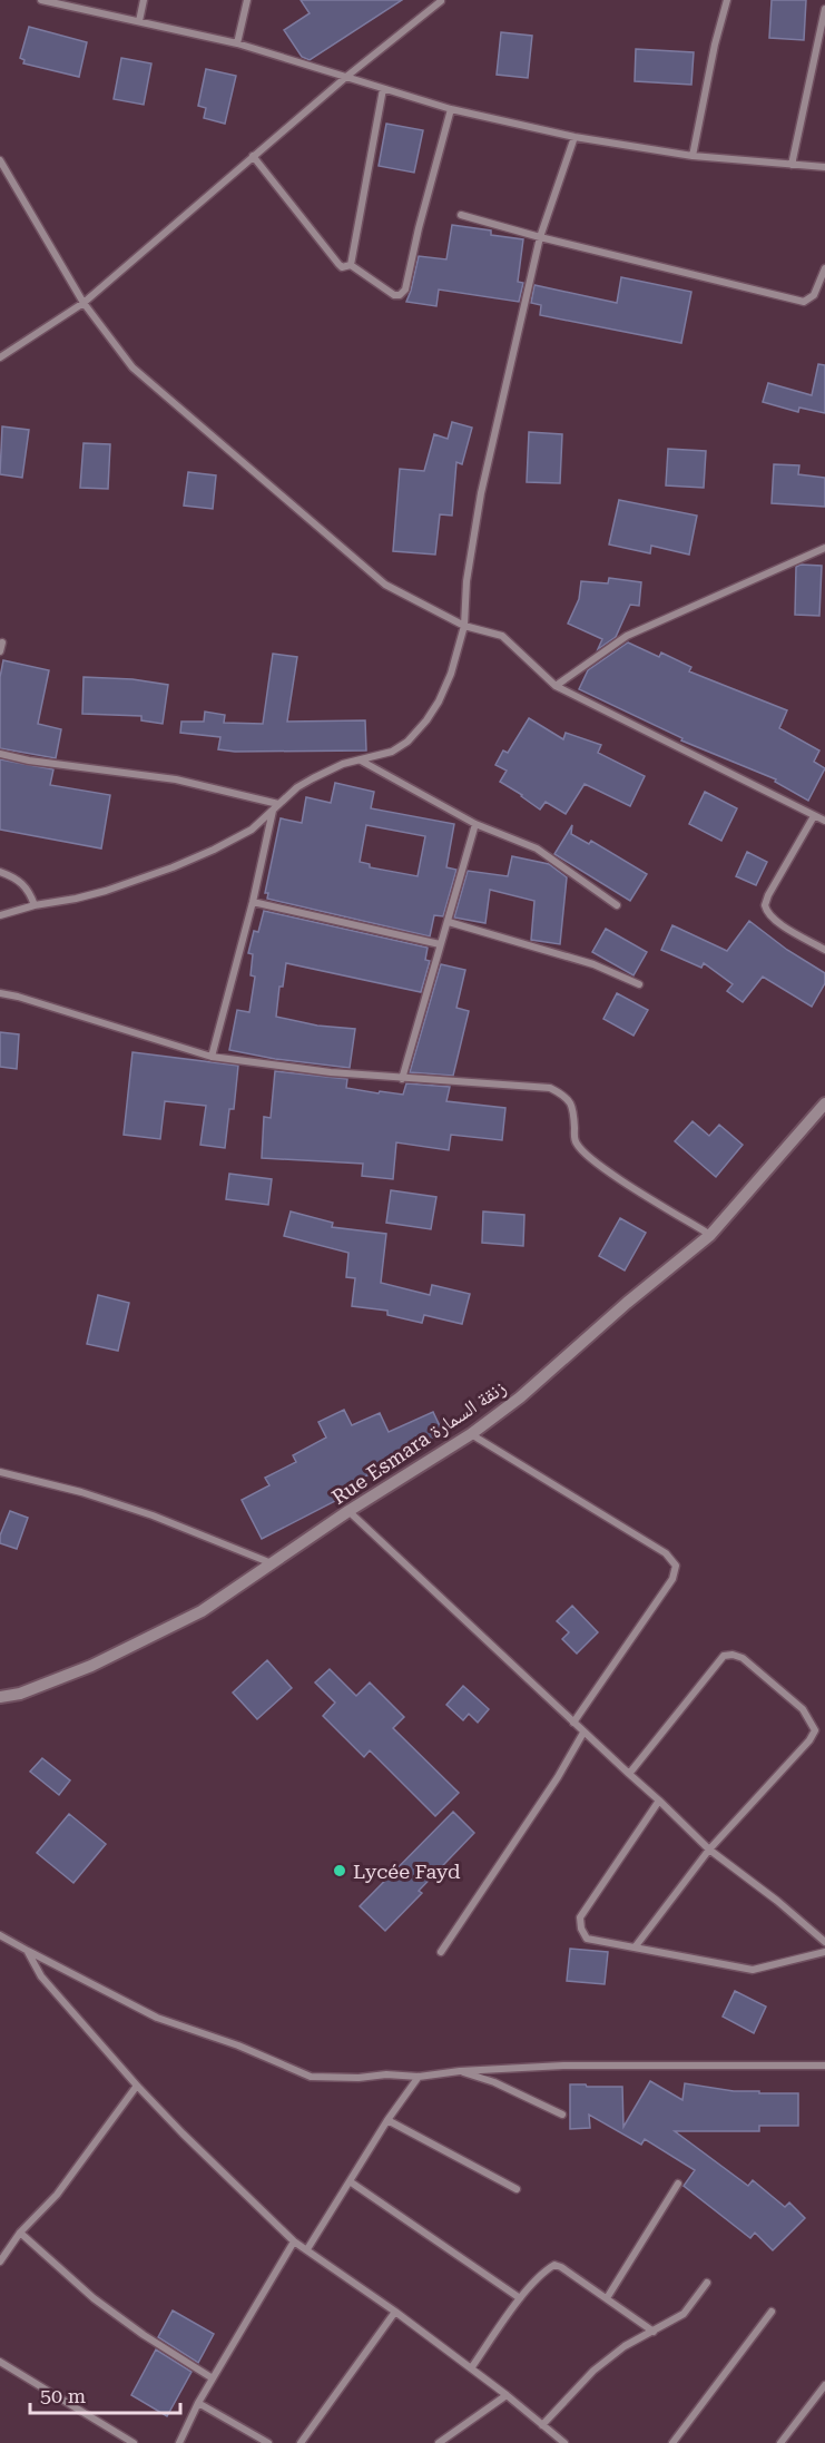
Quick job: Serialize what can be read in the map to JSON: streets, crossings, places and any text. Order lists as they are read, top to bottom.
{
  "streets": {
    "street": ["Rue Esmara زنقة السمارة"]
  },
  "places": ["Lycée Fayd"],
  "scale_bar": "50 m"
}
